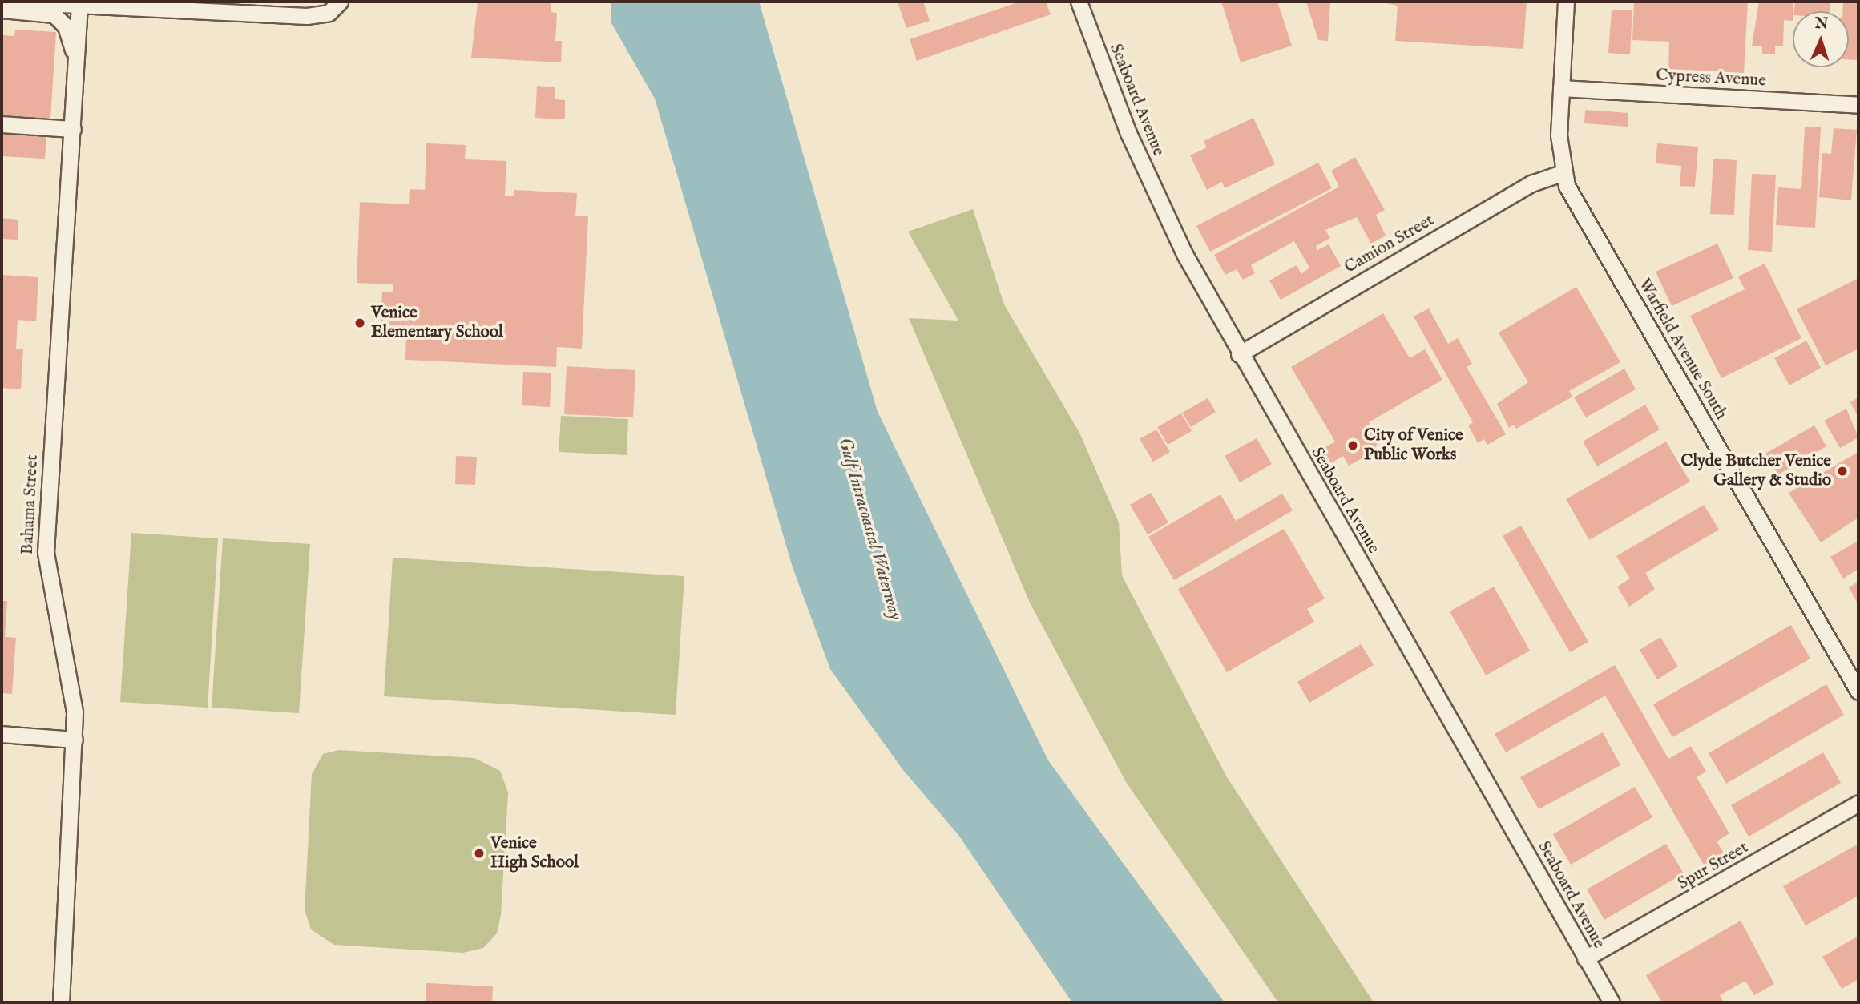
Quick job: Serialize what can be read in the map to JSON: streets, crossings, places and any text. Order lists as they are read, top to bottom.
{
  "streets": {
    "street": [
      "Cypress Avenue",
      "Seaboard Avenue",
      "Camion Street",
      "Warfield Avenue South",
      "Bahama Street",
      "Spur Street"
    ]
  },
  "crossings": [
    ["Cypress Avenue", "Warfield Avenue South"],
    ["Seaboard Avenue", "Camion Street"],
    ["Seaboard Avenue", "Spur Street"],
    ["Camion Street", "Warfield Avenue South"]
  ],
  "water": ["Gulf Intracoastal Waterway"],
  "places": [
    "Venice Elementary School",
    "City of Venice Public Works",
    "Clyde Butcher Venice Gallery & Studio",
    "Venice High School"
  ],
  "north": "top"
}
